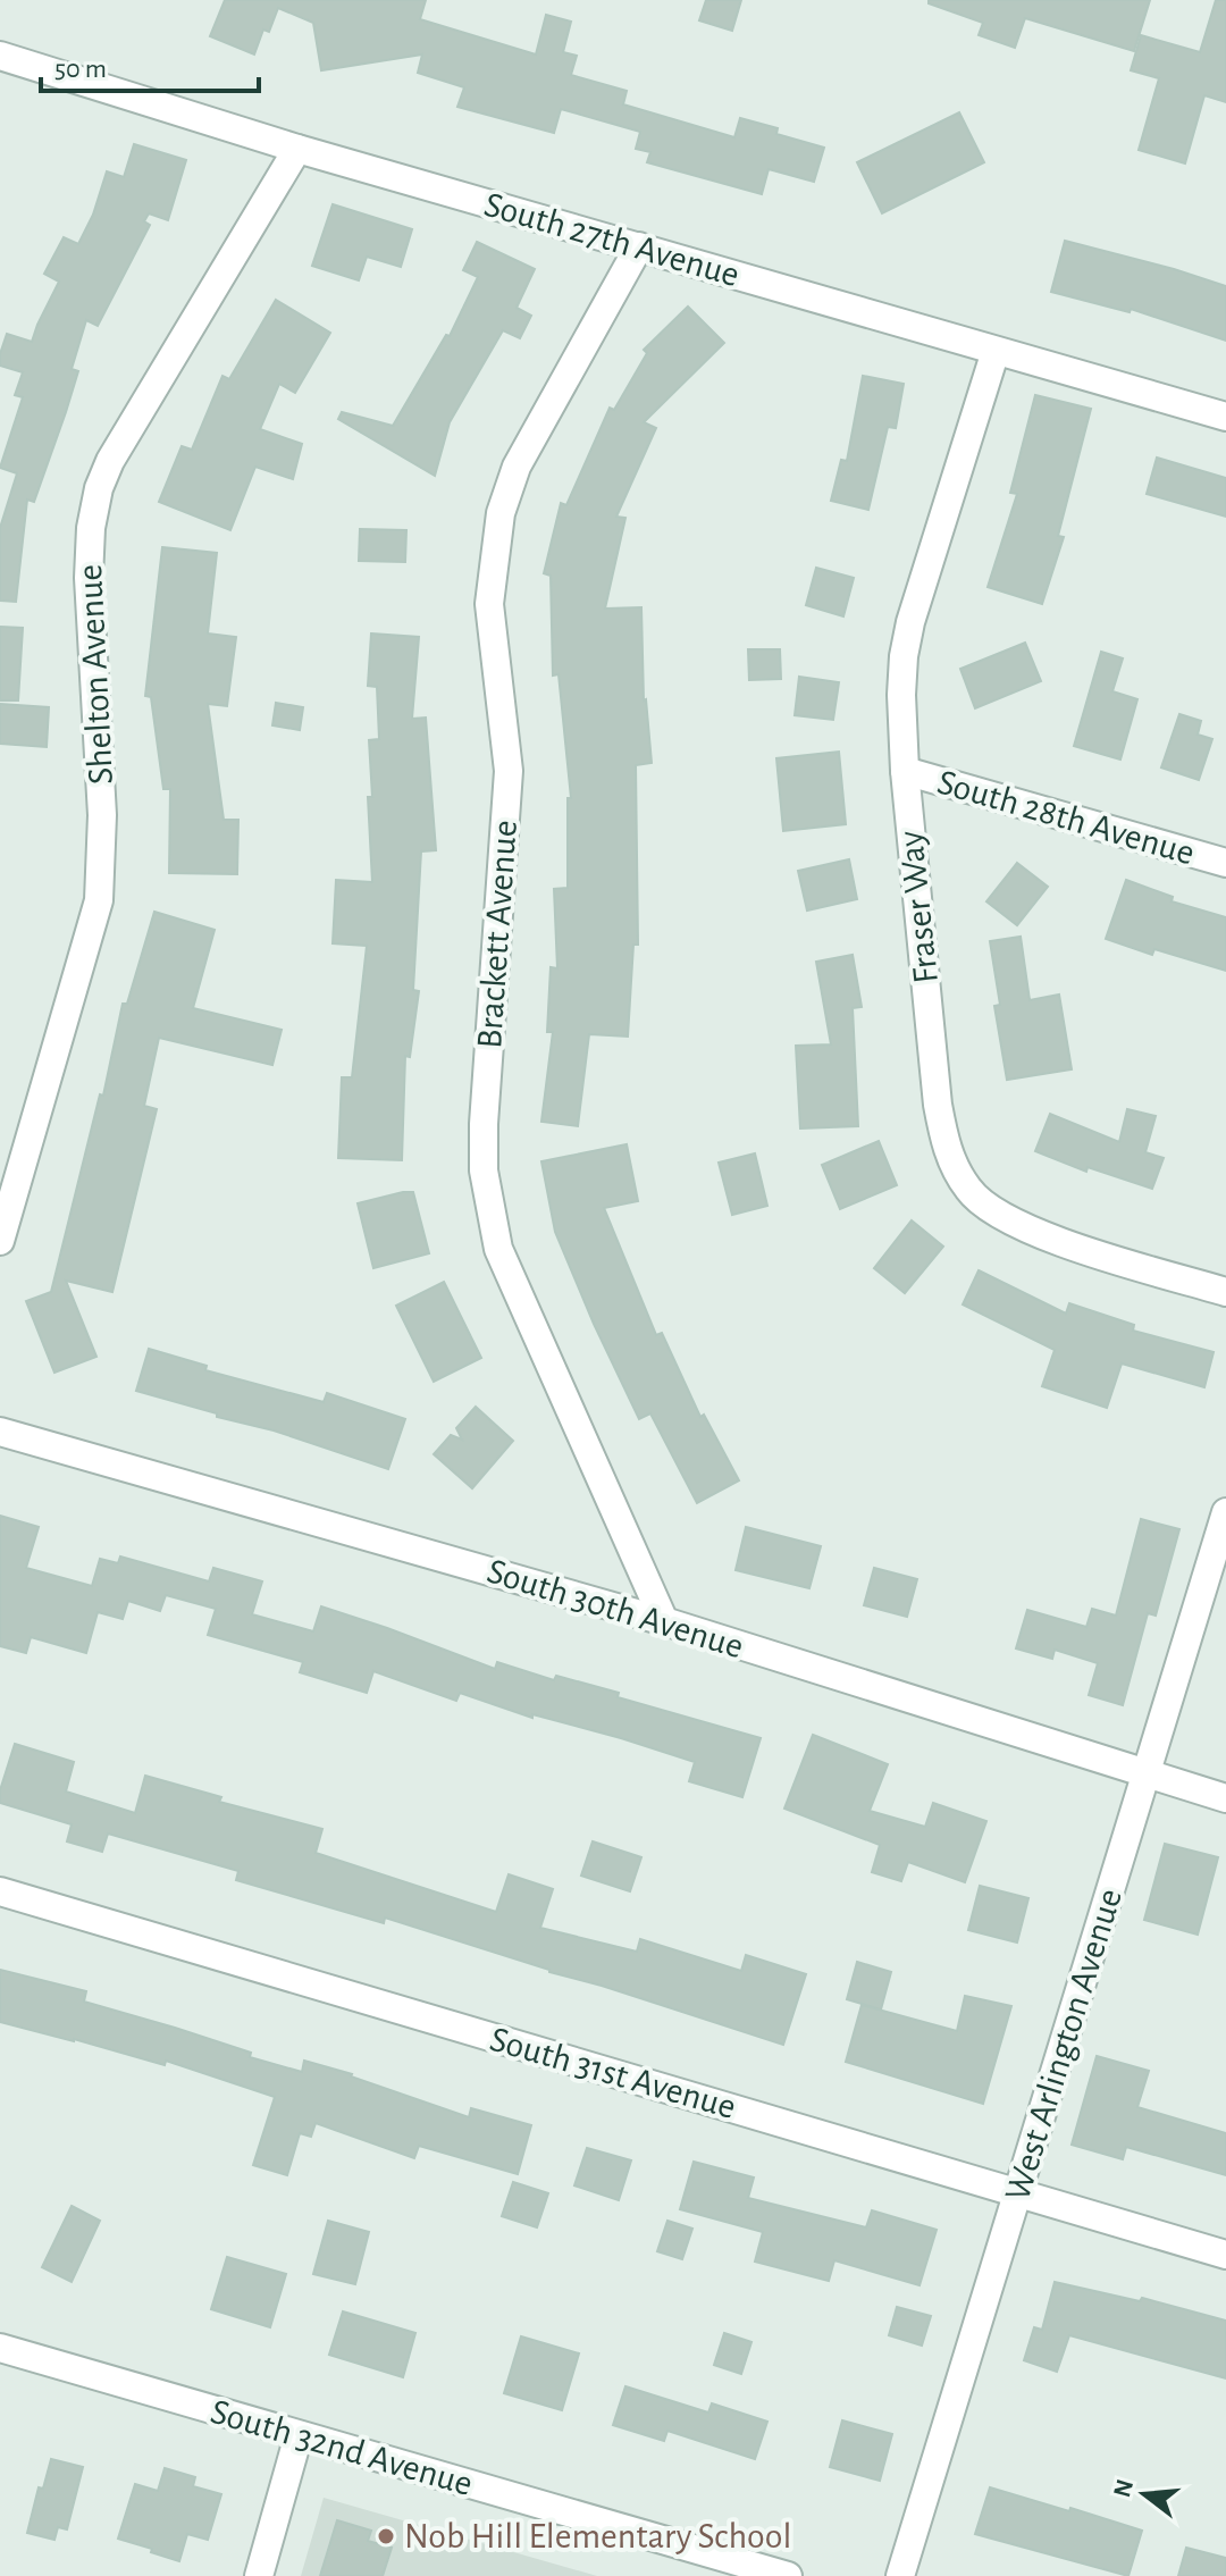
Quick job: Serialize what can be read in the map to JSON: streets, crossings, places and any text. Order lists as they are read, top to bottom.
{
  "streets": {
    "street": [
      "South 27th Avenue",
      "Shelton Avenue",
      "South 28th Avenue",
      "Fraser Way",
      "Brackett Avenue",
      "South 30th Avenue",
      "West Arlington Avenue",
      "South 31st Avenue",
      "South 32nd Avenue"
    ]
  },
  "crossings": [
    ["South 27th Avenue", "Shelton Avenue"],
    ["South 27th Avenue", "Fraser Way"],
    ["South 27th Avenue", "Brackett Avenue"],
    ["South 28th Avenue", "Fraser Way"],
    ["Brackett Avenue", "South 30th Avenue"],
    ["South 30th Avenue", "West Arlington Avenue"],
    ["West Arlington Avenue", "South 31st Avenue"]
  ],
  "places": ["Nob Hill Elementary School"],
  "scale_bar": "50 m",
  "north": "left"
}
